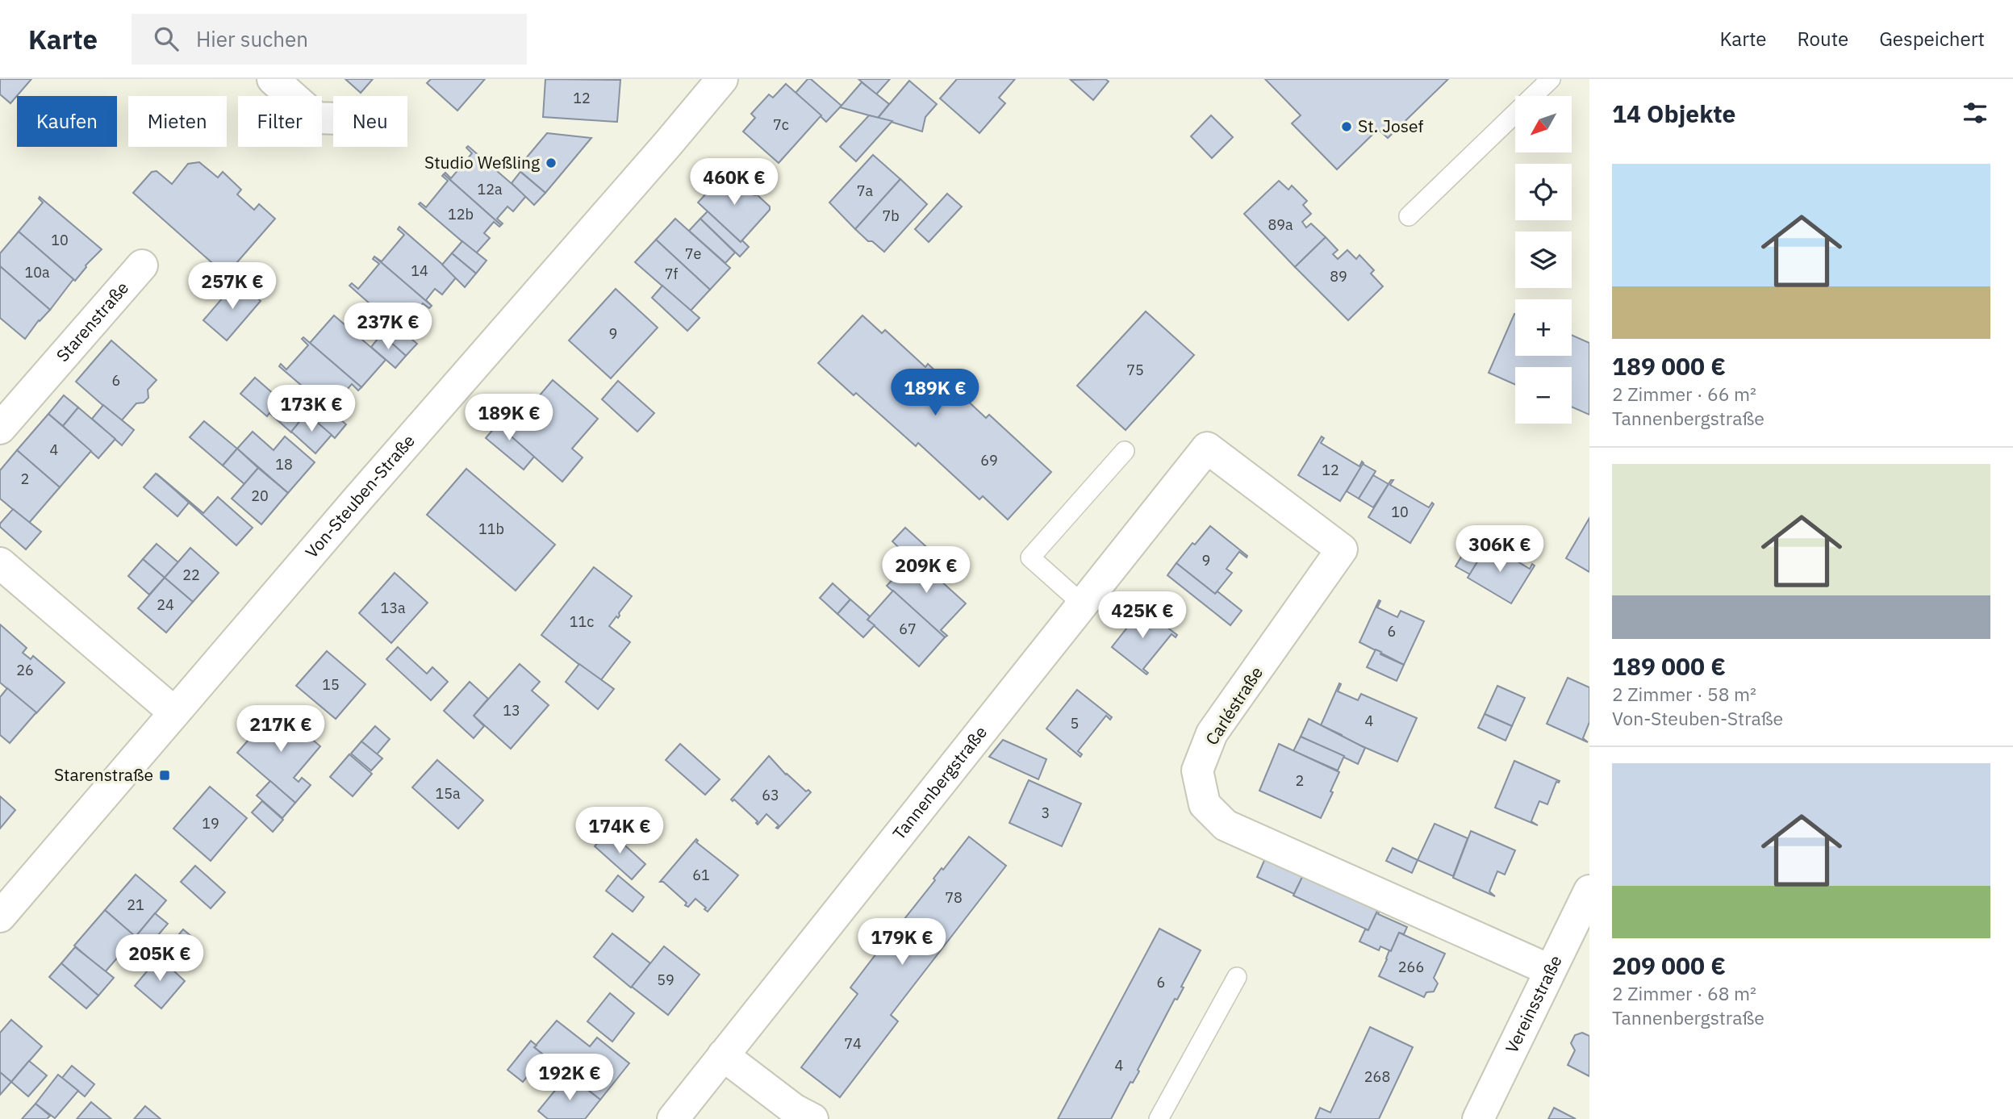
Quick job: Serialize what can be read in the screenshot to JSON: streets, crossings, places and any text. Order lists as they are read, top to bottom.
{
  "streets": {
    "street": [
      "Starenstraße",
      "Von-Steuben-Straße",
      "Carléstraße",
      "Tannenbergstraße",
      "Vereinsstraße"
    ]
  },
  "crossings": [
    ["Carléstraße", "Tannenbergstraße"],
    ["Carléstraße", "Vereinsstraße"]
  ],
  "places": {
    "other": ["St. Josef", "Studio Weßling"],
    "transit": ["Starenstraße"]
  },
  "house_numbers": [
    "12",
    "7c",
    "12a",
    "7a",
    "12b",
    "7b",
    "89a",
    "10",
    "7e",
    "14",
    "10a",
    "7f",
    "89",
    "9",
    "75",
    "6",
    "4",
    "69",
    "18",
    "12",
    "2",
    "20",
    "10",
    "11b",
    "9",
    "22",
    "24",
    "13a",
    "11c",
    "67",
    "6",
    "26",
    "15",
    "13",
    "4",
    "5",
    "2",
    "15a",
    "63",
    "3",
    "19",
    "61",
    "78",
    "21",
    "266",
    "59",
    "6",
    "74",
    "4",
    "268"
  ],
  "north": "bottom left",
  "page": {
    "header": "Karte",
    "search": "Hier suchen",
    "nav": ["Karte", "Route", "Gespeichert"],
    "heading": "14 Objekte",
    "map_buttons": ["+", "−"],
    "chip": [
      "Kaufen",
      "Mieten",
      "Filter",
      "Neu"
    ],
    "list": [
      {
        "name": "189 000 €",
        "note": "2 Zimmer · 66 m² · Tannenbergstraße"
      },
      {
        "name": "189 000 €",
        "note": "2 Zimmer · 58 m² · Von-Steuben-Straße"
      },
      {
        "name": "209 000 €",
        "note": "2 Zimmer · 68 m² · Tannenbergstraße"
      }
    ],
    "price": [
      "460K €",
      "257K €",
      "237K €",
      "189K €",
      "173K €",
      "189K €",
      "306K €",
      "209K €",
      "425K €",
      "217K €",
      "174K €",
      "179K €",
      "205K €",
      "192K €"
    ]
  }
}
